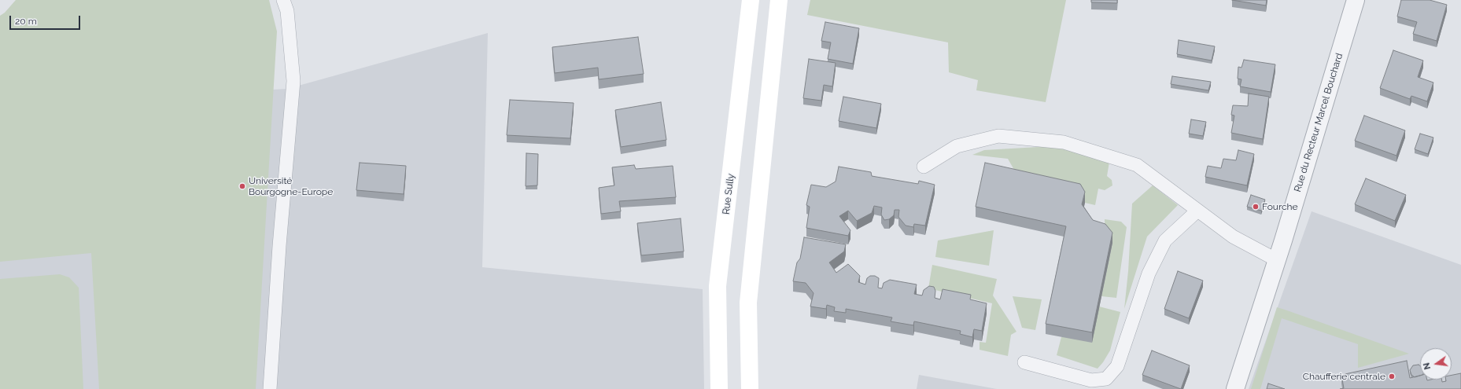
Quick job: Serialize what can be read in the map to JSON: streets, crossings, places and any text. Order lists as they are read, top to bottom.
{
  "streets": {
    "main road": ["Rue Sully"],
    "street": ["Rue du Recteur Marcel Bouchard"]
  },
  "places": ["Université Bourgogne-Europe", "Fourche", "Chaufferie centrale"],
  "scale_bar": "20 m",
  "north": "left"
}
